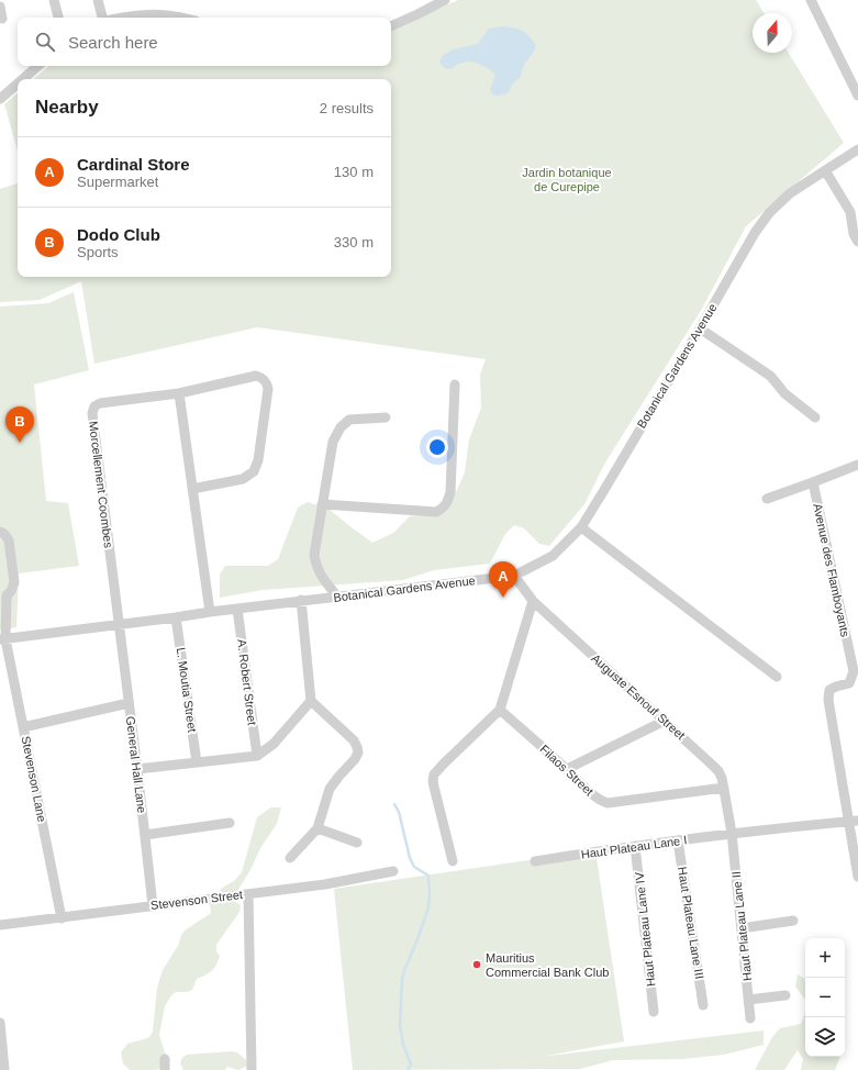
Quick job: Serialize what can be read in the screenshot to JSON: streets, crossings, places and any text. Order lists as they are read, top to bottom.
{
  "streets": {
    "street": [
      "Botanical Gardens Avenue",
      "Morcellement Coombes",
      "Avenue des Flamboyants",
      "A. Robert Street",
      "L. Moutia Street",
      "Auguste Esnouf Street",
      "General Hall Lane",
      "Filaos Street",
      "Stevenson Lane",
      "Haut Plateau Lane I",
      "Stevenson Street",
      "Haut Plateau Lane III",
      "Haut Plateau Lane II",
      "Haut Plateau Lane IV"
    ]
  },
  "crossings": [
    ["Botanical Gardens Avenue", "Morcellement Coombes"],
    ["Botanical Gardens Avenue", "A. Robert Street"],
    ["Botanical Gardens Avenue", "L. Moutia Street"],
    ["Botanical Gardens Avenue", "Auguste Esnouf Street"],
    ["Botanical Gardens Avenue", "General Hall Lane"],
    ["Botanical Gardens Avenue", "Stevenson Lane"],
    ["Morcellement Coombes", "General Hall Lane"],
    ["Avenue des Flamboyants", "Haut Plateau Lane I"],
    ["Auguste Esnouf Street", "Filaos Street"],
    ["Auguste Esnouf Street", "Haut Plateau Lane I"],
    ["Auguste Esnouf Street", "Haut Plateau Lane II"],
    ["General Hall Lane", "Stevenson Street"],
    ["Stevenson Lane", "Stevenson Street"],
    ["Haut Plateau Lane I", "Haut Plateau Lane III"],
    ["Haut Plateau Lane I", "Haut Plateau Lane II"],
    ["Haut Plateau Lane I", "Haut Plateau Lane IV"]
  ],
  "parks": ["Jardin botanique de Curepipe"],
  "places": ["Mauritius Commercial Bank Club"],
  "north": "top",
  "page": {
    "search": "Search here",
    "heading": ["Nearby", "2 results"],
    "list": [
      {
        "mark": "A",
        "name": "Cardinal Store",
        "note": "Supermarket",
        "value": "130 m"
      },
      {
        "mark": "B",
        "name": "Dodo Club",
        "note": "Sports",
        "value": "330 m"
      }
    ],
    "pins": ["B", "A"],
    "map_buttons": ["+", "−"]
  }
}
